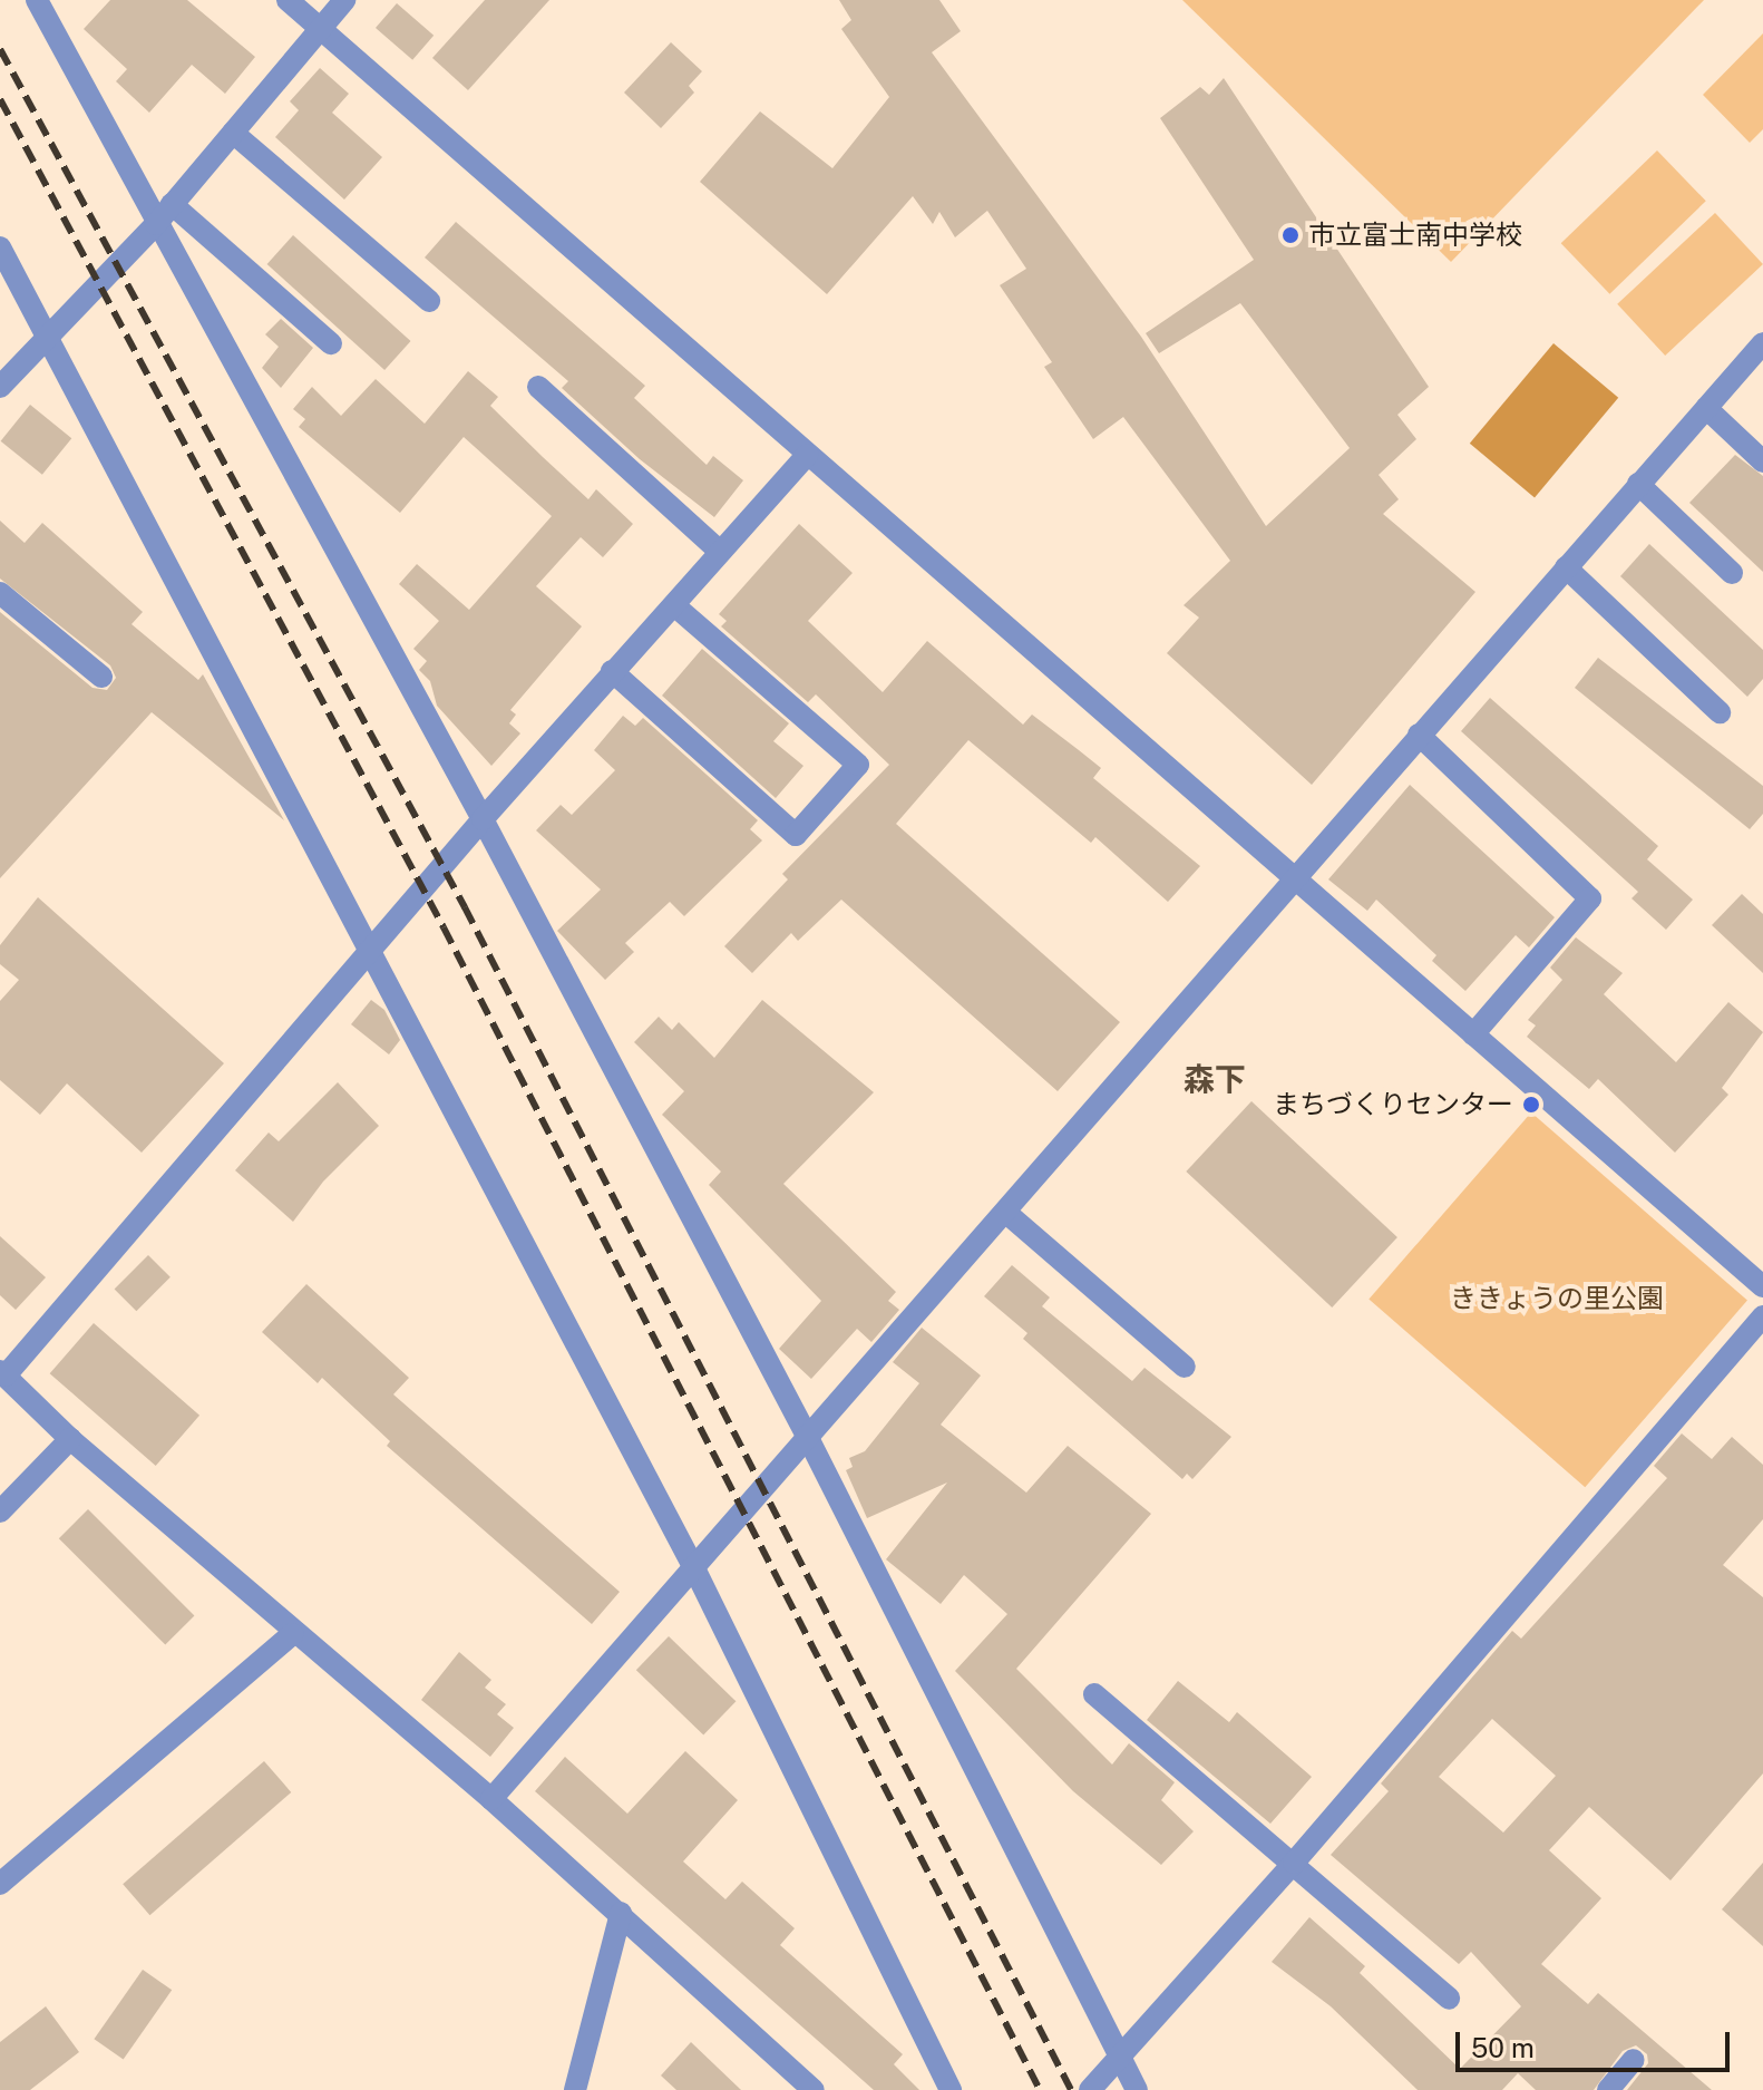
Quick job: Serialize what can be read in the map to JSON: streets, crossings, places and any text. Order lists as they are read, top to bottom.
{
  "districts": ["森下"],
  "parks": ["ききょうの里公園"],
  "places": ["市立富士南中学校", "まちづくりセンター"],
  "scale_bar": "50 m"
}
